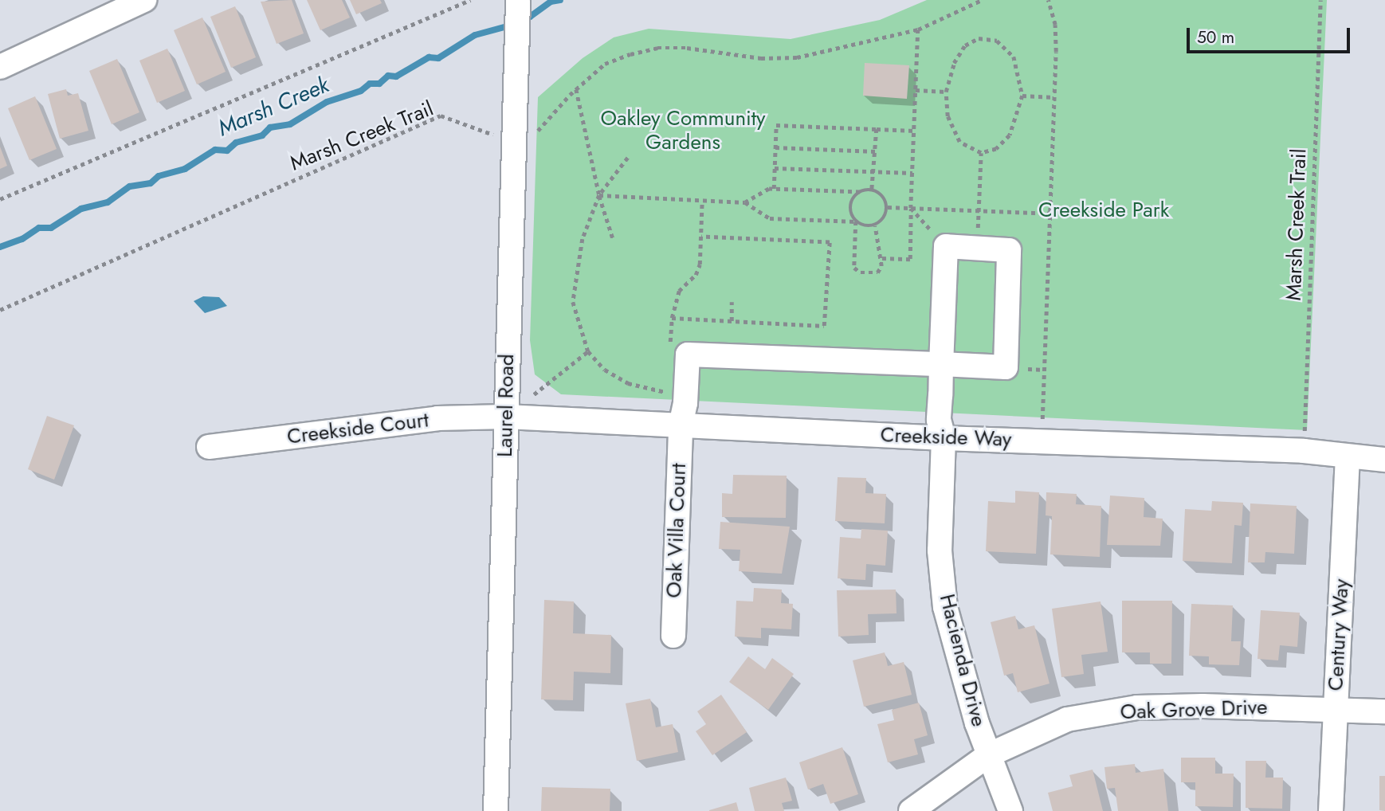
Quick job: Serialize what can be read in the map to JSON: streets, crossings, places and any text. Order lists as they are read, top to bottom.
{
  "streets": {
    "street": [
      "Laurel Road",
      "Creekside Court",
      "Creekside Way",
      "Oak Villa Court",
      "Century Way",
      "Hacienda Drive",
      "Oak Grove Drive"
    ],
    "path": ["Marsh Creek Trail"]
  },
  "crossings": [
    ["Marsh Creek Trail", "Laurel Road"],
    ["Marsh Creek Trail", "Creekside Way"],
    ["Laurel Road", "Creekside Court"],
    ["Laurel Road", "Creekside Way"],
    ["Creekside Court", "Creekside Way"],
    ["Creekside Way", "Oak Villa Court"],
    ["Creekside Way", "Century Way"],
    ["Creekside Way", "Hacienda Drive"],
    ["Oak Villa Court", "Hacienda Drive"],
    ["Century Way", "Oak Grove Drive"],
    ["Hacienda Drive", "Oak Grove Drive"]
  ],
  "water": ["Marsh Creek"],
  "parks": ["Oakley Community Gardens", "Creekside Park"],
  "scale_bar": "50 m"
}
